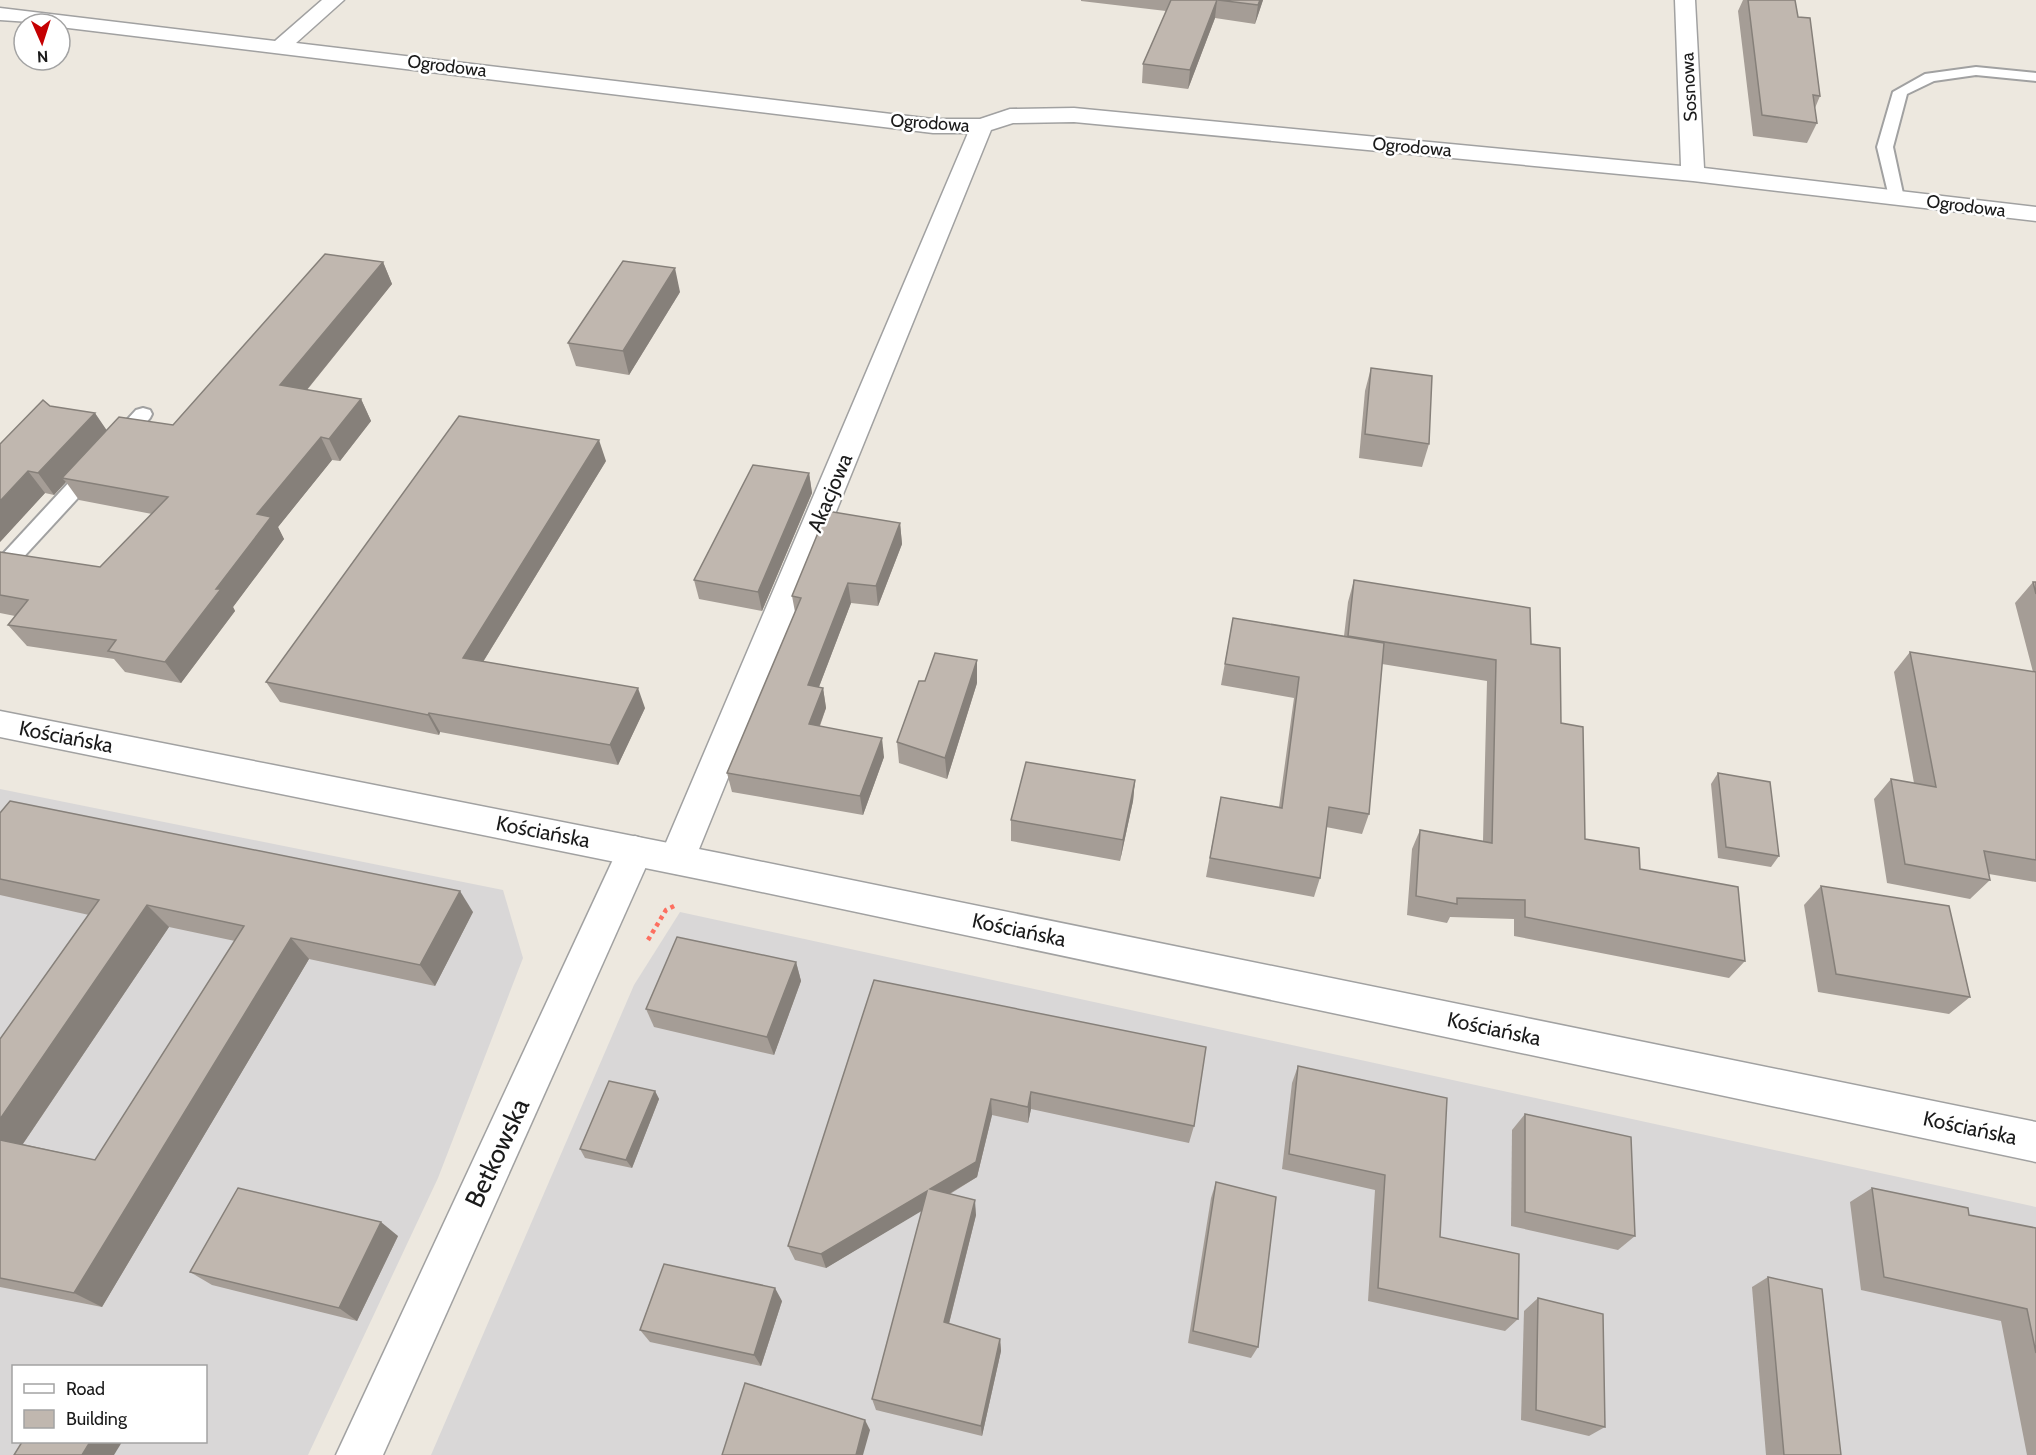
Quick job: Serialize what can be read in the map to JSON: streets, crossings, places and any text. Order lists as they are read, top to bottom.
{
  "streets": {
    "street": [
      "Ogrodowa",
      "Sosnowa",
      "Akacjowa",
      "Kościańska",
      "Betkowska"
    ]
  },
  "crossings": [
    ["Ogrodowa", "Sosnowa"],
    ["Ogrodowa", "Akacjowa"],
    ["Akacjowa", "Kościańska"],
    ["Kościańska", "Betkowska"]
  ],
  "legend": ["Road", "Building"],
  "north": "bottom"
}
